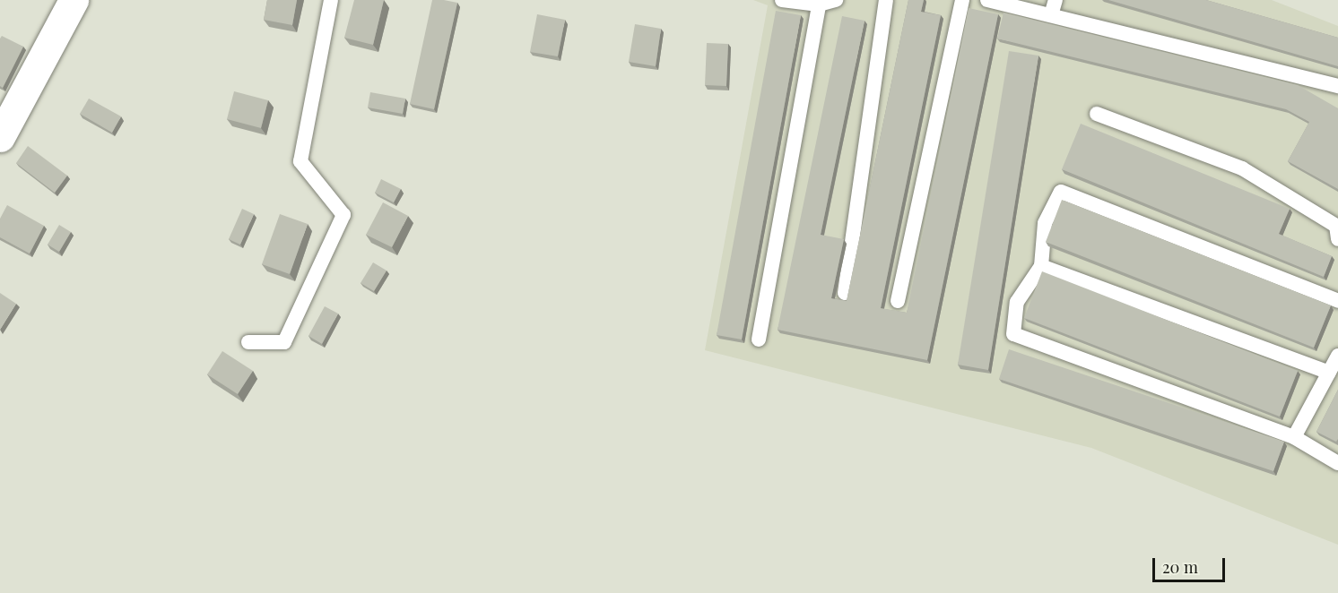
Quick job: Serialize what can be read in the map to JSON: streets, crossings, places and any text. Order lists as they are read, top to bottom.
{
  "scale_bar": "20 m"
}
